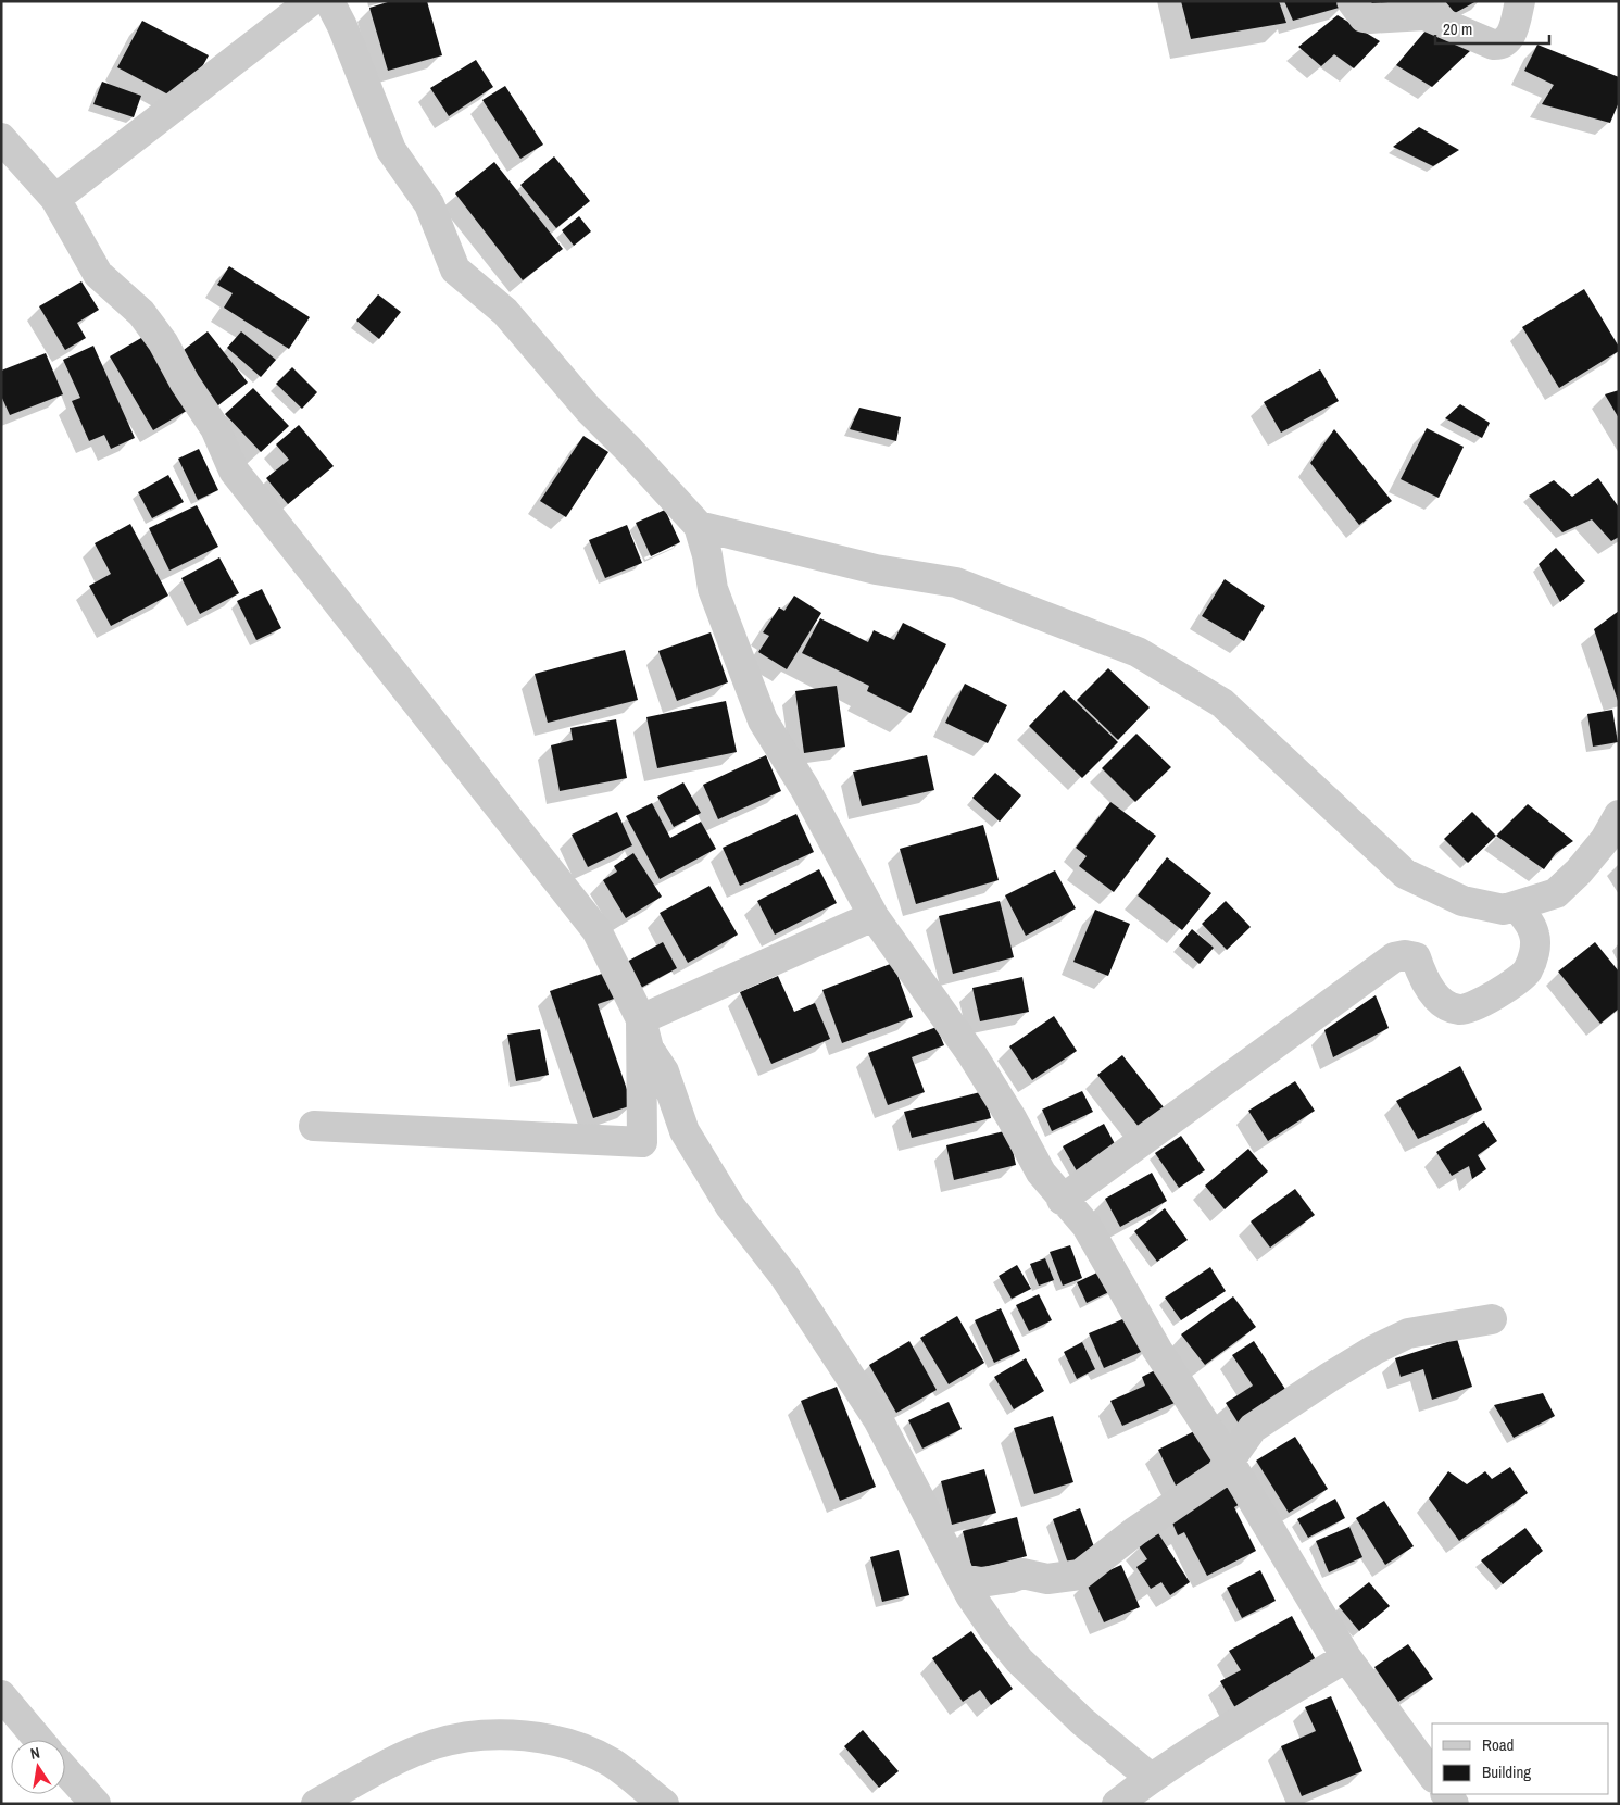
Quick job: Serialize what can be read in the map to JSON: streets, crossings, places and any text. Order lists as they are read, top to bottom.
{
  "legend": ["Road", "Building"],
  "scale_bar": "20 m",
  "north": "top"
}
